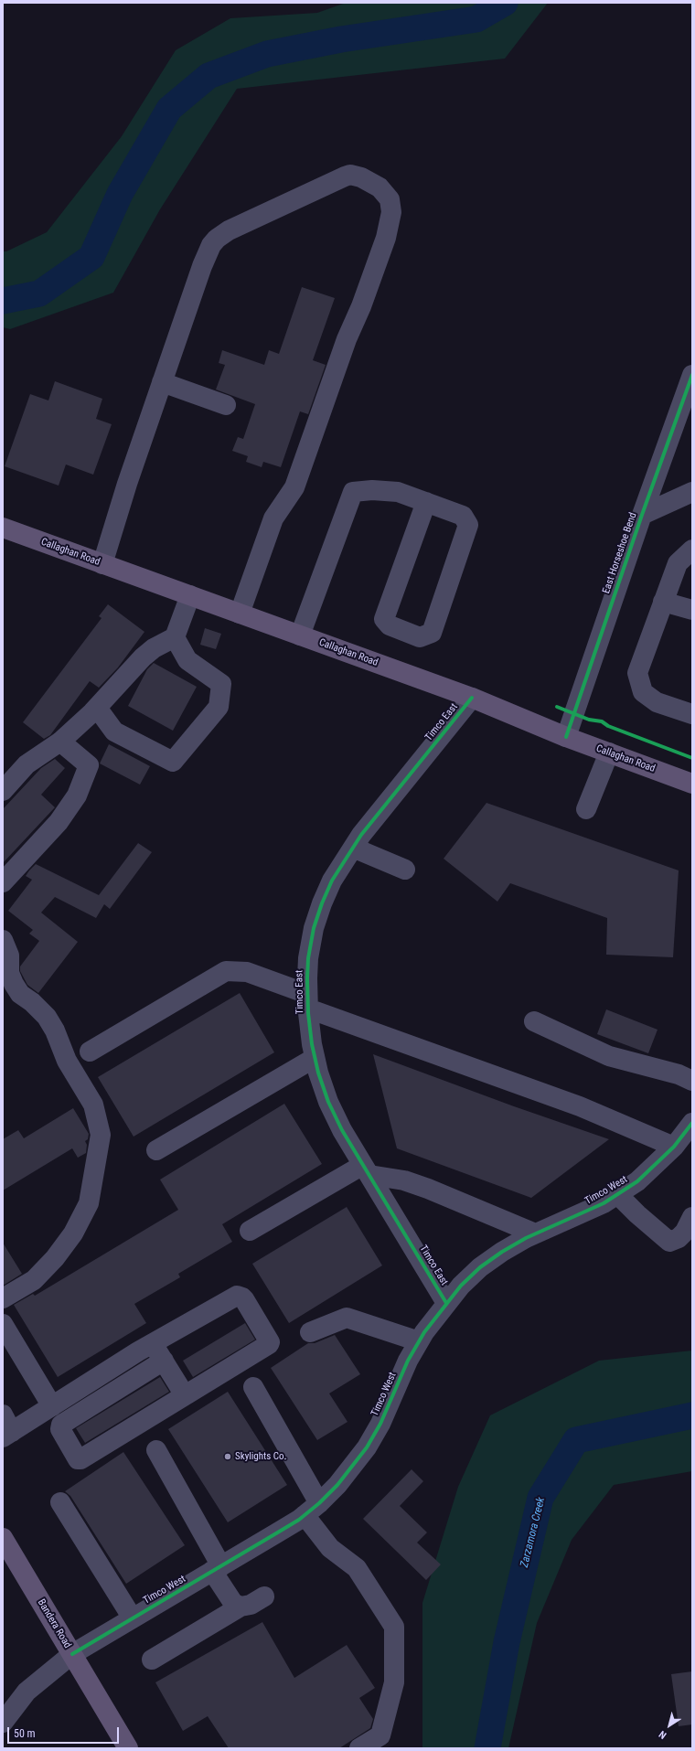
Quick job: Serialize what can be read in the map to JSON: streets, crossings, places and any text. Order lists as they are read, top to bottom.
{
  "streets": {
    "main road": ["Callaghan Road", "Bandera Road"],
    "street": ["East Horseshoe Bend", "Timco East", "Timco West"]
  },
  "crossings": [
    ["Callaghan Road", "East Horseshoe Bend"],
    ["Callaghan Road", "Timco East"],
    ["Timco East", "Timco West"],
    ["Timco West", "Bandera Road"]
  ],
  "water": ["Zarzamora Creek"],
  "places": ["Skylights Co."],
  "scale_bar": "50 m",
  "north": "bottom left"
}
